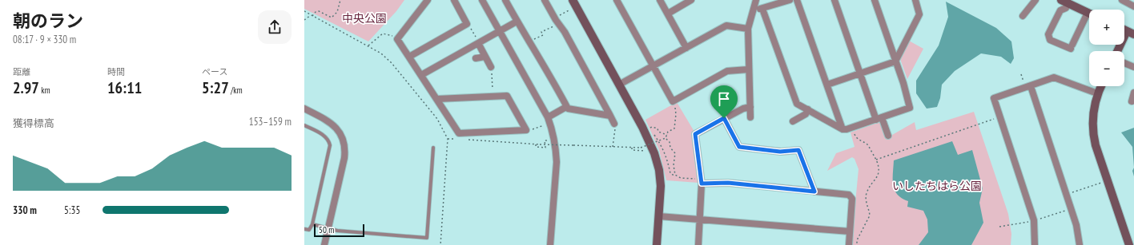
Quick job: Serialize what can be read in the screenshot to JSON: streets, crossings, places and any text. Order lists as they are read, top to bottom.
{
  "parks": ["中央公園", "いしたちはら公園"],
  "scale_bar": "50 m",
  "page": {
    "heading": ["朝のラン", "08:17 · 9 × 330 m"],
    "map_buttons": ["+", "−"],
    "stats": [
      ["距離", "2.97 km"],
      ["時間", "16:11"],
      ["ペース", "5:27 /km"]
    ],
    "chart": ["獲得標高", "153–159 m"],
    "list": [
      {
        "name": "330 m",
        "note": "5:35"
      }
    ],
    "scale": "50 m"
  }
}
